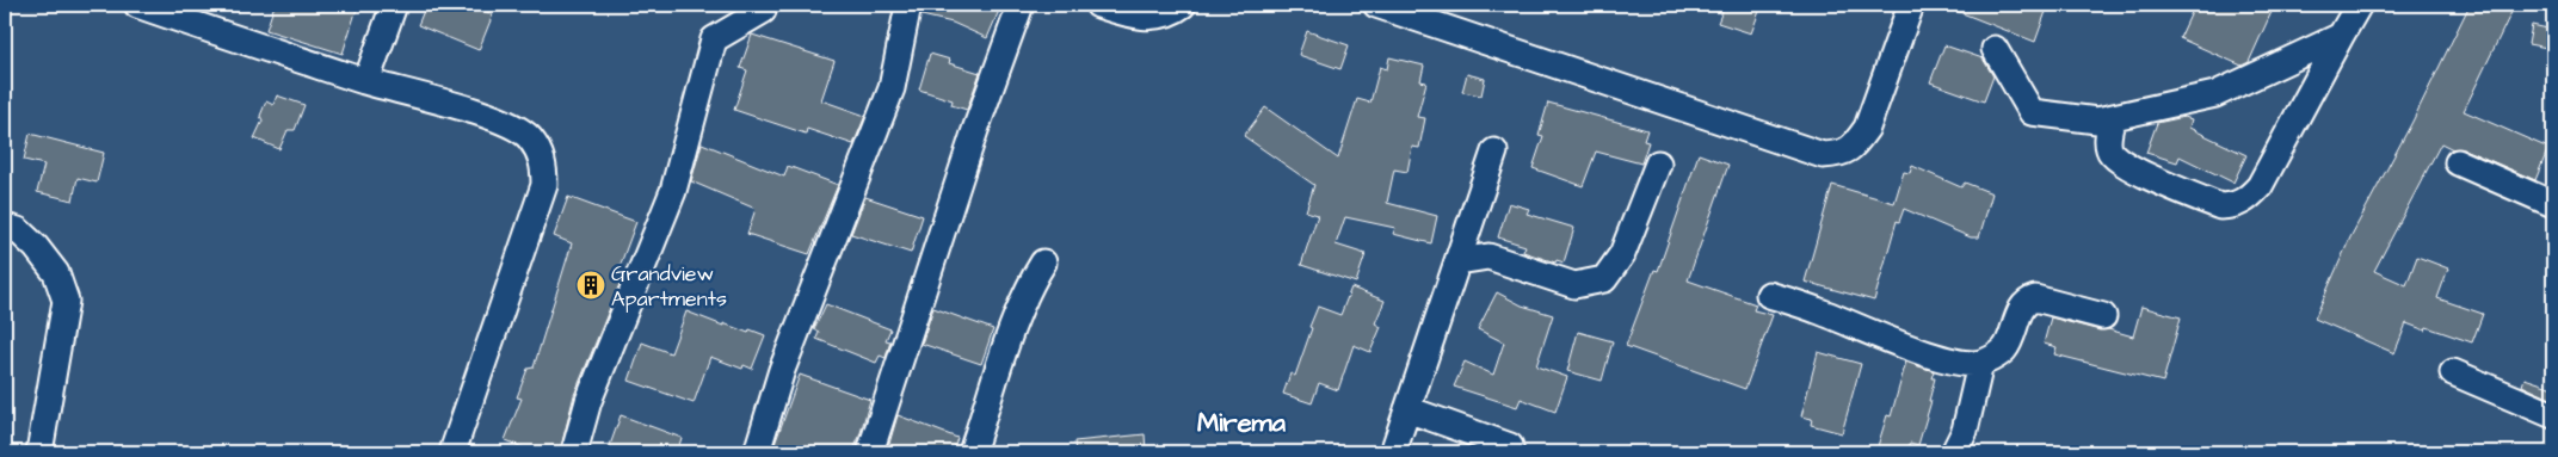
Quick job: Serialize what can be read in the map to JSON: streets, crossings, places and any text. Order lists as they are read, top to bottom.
{
  "districts": ["Mirema"],
  "places": {
    "building": ["Grandview Apartments"]
  }
}
